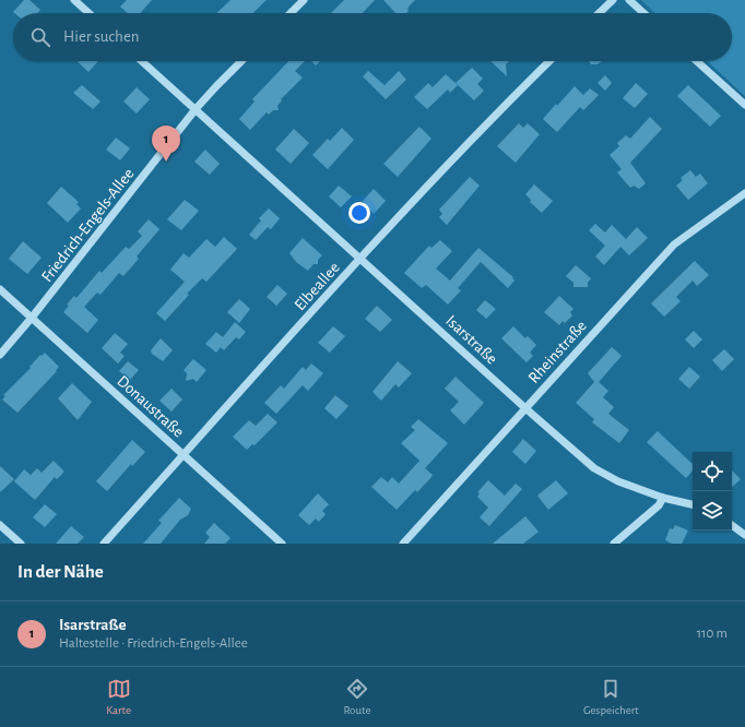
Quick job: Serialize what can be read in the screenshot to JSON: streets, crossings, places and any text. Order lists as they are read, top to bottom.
{
  "streets": {
    "street": [
      "Friedrich-Engels-Allee",
      "Elbeallee",
      "Isarstraße",
      "Rheinstraße",
      "Donaustraße"
    ]
  },
  "crossings": [
    ["Friedrich-Engels-Allee", "Isarstraße"],
    ["Friedrich-Engels-Allee", "Donaustraße"],
    ["Elbeallee", "Isarstraße"],
    ["Elbeallee", "Donaustraße"],
    ["Isarstraße", "Rheinstraße"]
  ],
  "page": {
    "search": "Hier suchen",
    "pins": "1",
    "heading": "In der Nähe",
    "list": [
      {
        "mark": "1",
        "name": "Isarstraße",
        "note": "Haltestelle · Friedrich-Engels-Allee",
        "value": "110 m"
      }
    ],
    "nav": ["Karte", "Route", "Gespeichert"]
  }
}
